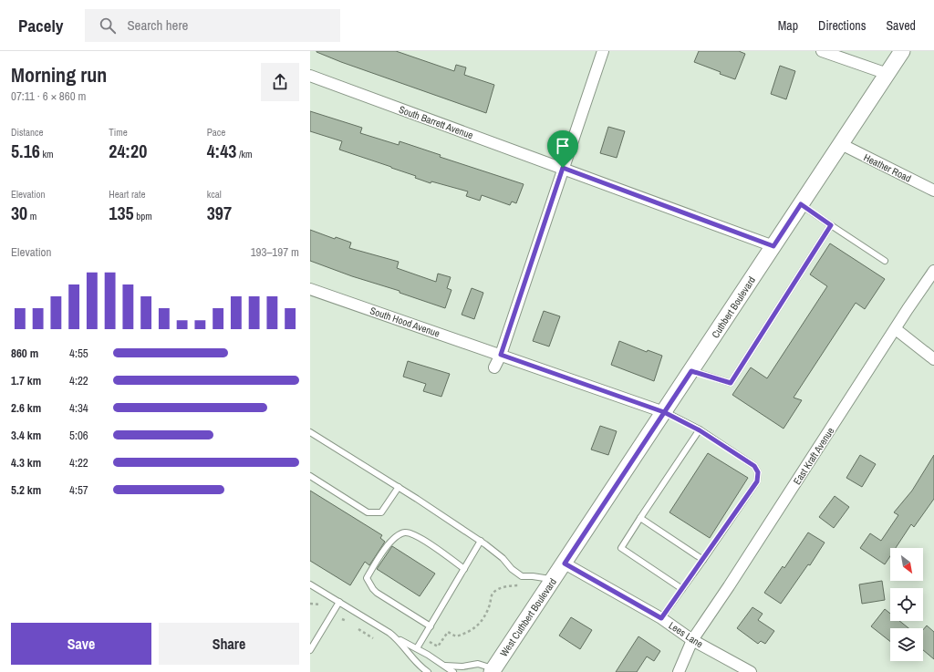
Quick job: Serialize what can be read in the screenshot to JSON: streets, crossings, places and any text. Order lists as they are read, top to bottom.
{
  "streets": {
    "main road": ["Cuthbert Boulevard", "West Cuthbert Boulevard"],
    "street": [
      "South Barrett Avenue",
      "Heather Road",
      "South Hood Avenue",
      "East Kraft Avenue",
      "Lees Lane"
    ]
  },
  "crossings": [
    ["South Barrett Avenue", "Cuthbert Boulevard"],
    ["Heather Road", "Cuthbert Boulevard"],
    ["Cuthbert Boulevard", "South Hood Avenue"],
    ["Cuthbert Boulevard", "West Cuthbert Boulevard"],
    ["Cuthbert Boulevard", "Lees Lane"],
    ["East Kraft Avenue", "Lees Lane"],
    ["West Cuthbert Boulevard", "Lees Lane"]
  ],
  "north": "bottom right",
  "page": {
    "header": "Pacely",
    "search": "Search here",
    "nav": ["Map", "Directions", "Saved"],
    "heading": ["Morning run", "07:11 · 6 × 860 m"],
    "stats": [
      ["Distance", "5.16 km"],
      ["Time", "24:20"],
      ["Pace", "4:43 /km"],
      ["Elevation", "30 m"],
      ["Heart rate", "135 bpm"],
      ["kcal", "397"]
    ],
    "chart": ["Elevation", "193–197 m"],
    "list": [
      {
        "name": "860 m",
        "note": "4:55"
      },
      {
        "name": "1.7 km",
        "note": "4:22"
      },
      {
        "name": "2.6 km",
        "note": "4:34"
      },
      {
        "name": "3.4 km",
        "note": "5:06"
      },
      {
        "name": "4.3 km",
        "note": "4:22"
      },
      {
        "name": "5.2 km",
        "note": "4:57"
      }
    ],
    "buttons": ["Save", "Share"]
  }
}
